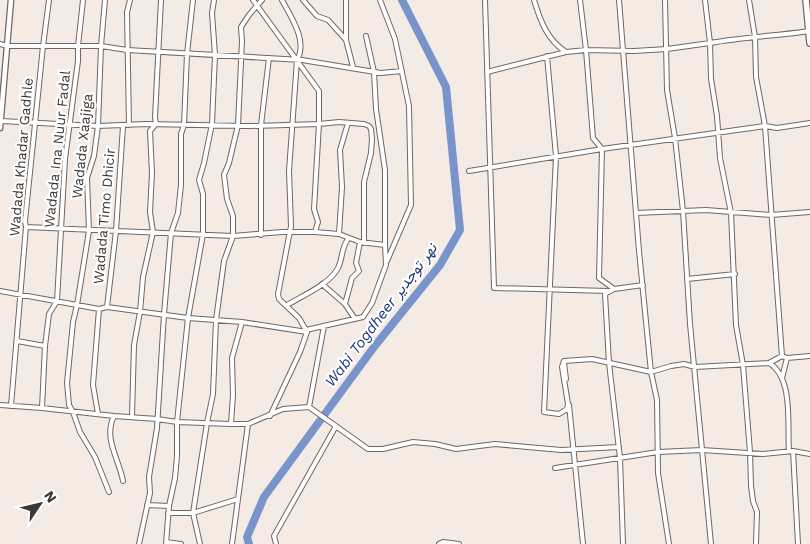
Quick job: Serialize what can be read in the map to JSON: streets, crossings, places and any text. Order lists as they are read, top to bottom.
{
  "streets": {
    "street": [
      "Wadada Xaajiga",
      "Wadada Ina Nuur Fadal",
      "Wadada Khadar Gadhle",
      "Wadada Timo Dhicir"
    ]
  },
  "water": ["Wabi Togdheer نهر توجدير"],
  "north": "top right"
}
